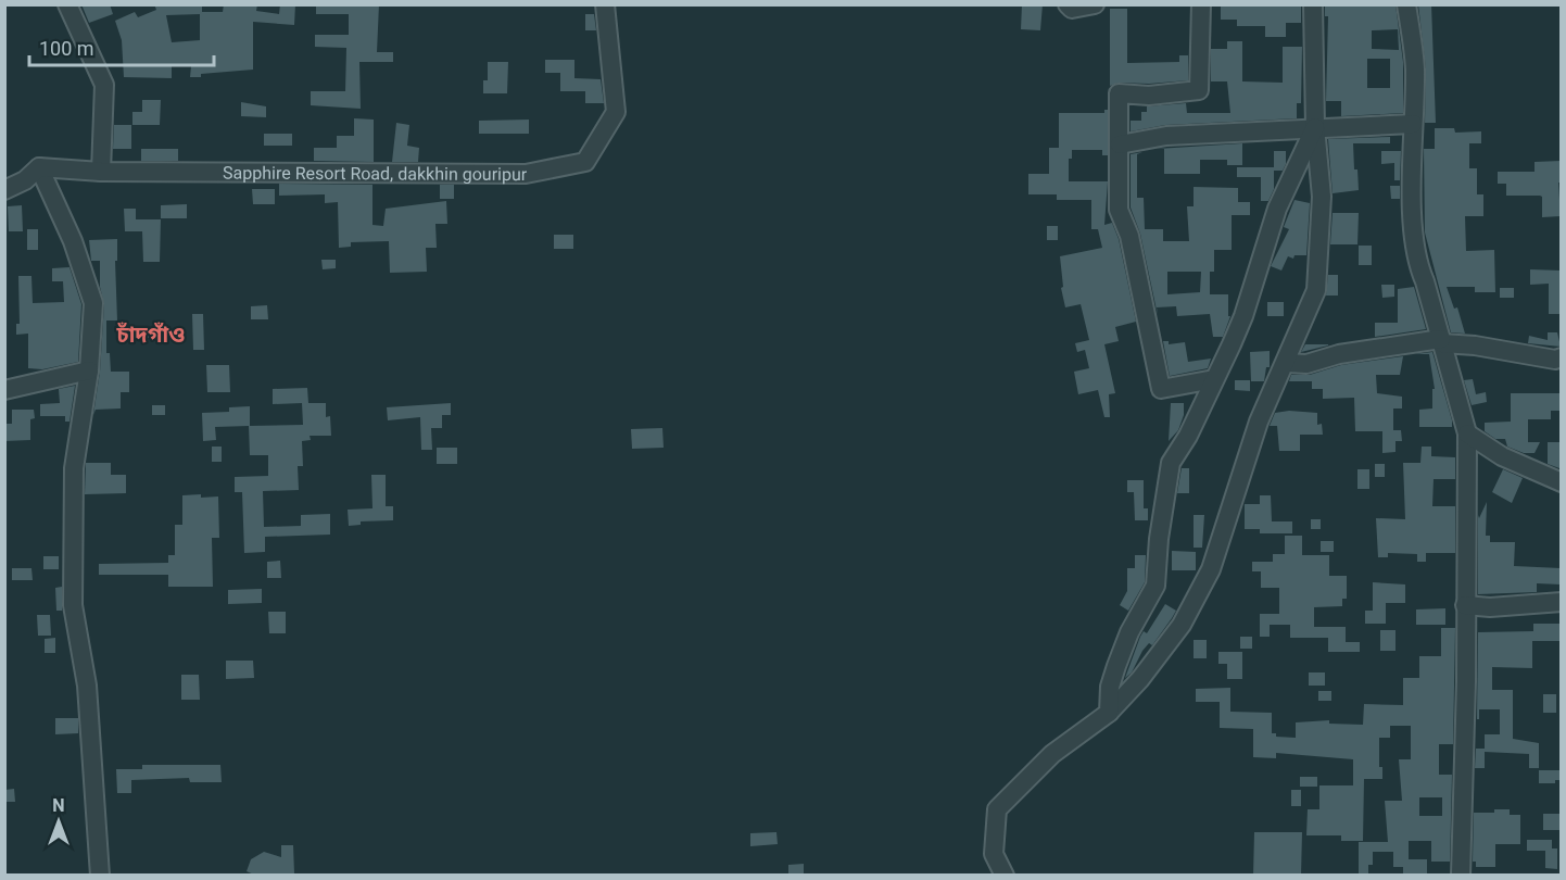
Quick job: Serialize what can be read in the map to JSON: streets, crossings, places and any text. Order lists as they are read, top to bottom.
{
  "streets": {
    "street": ["Sapphire Resort Road, dakkhin gouripur"]
  },
  "districts": ["চাঁদগাঁও"],
  "scale_bar": "100 m",
  "north": "top"
}
